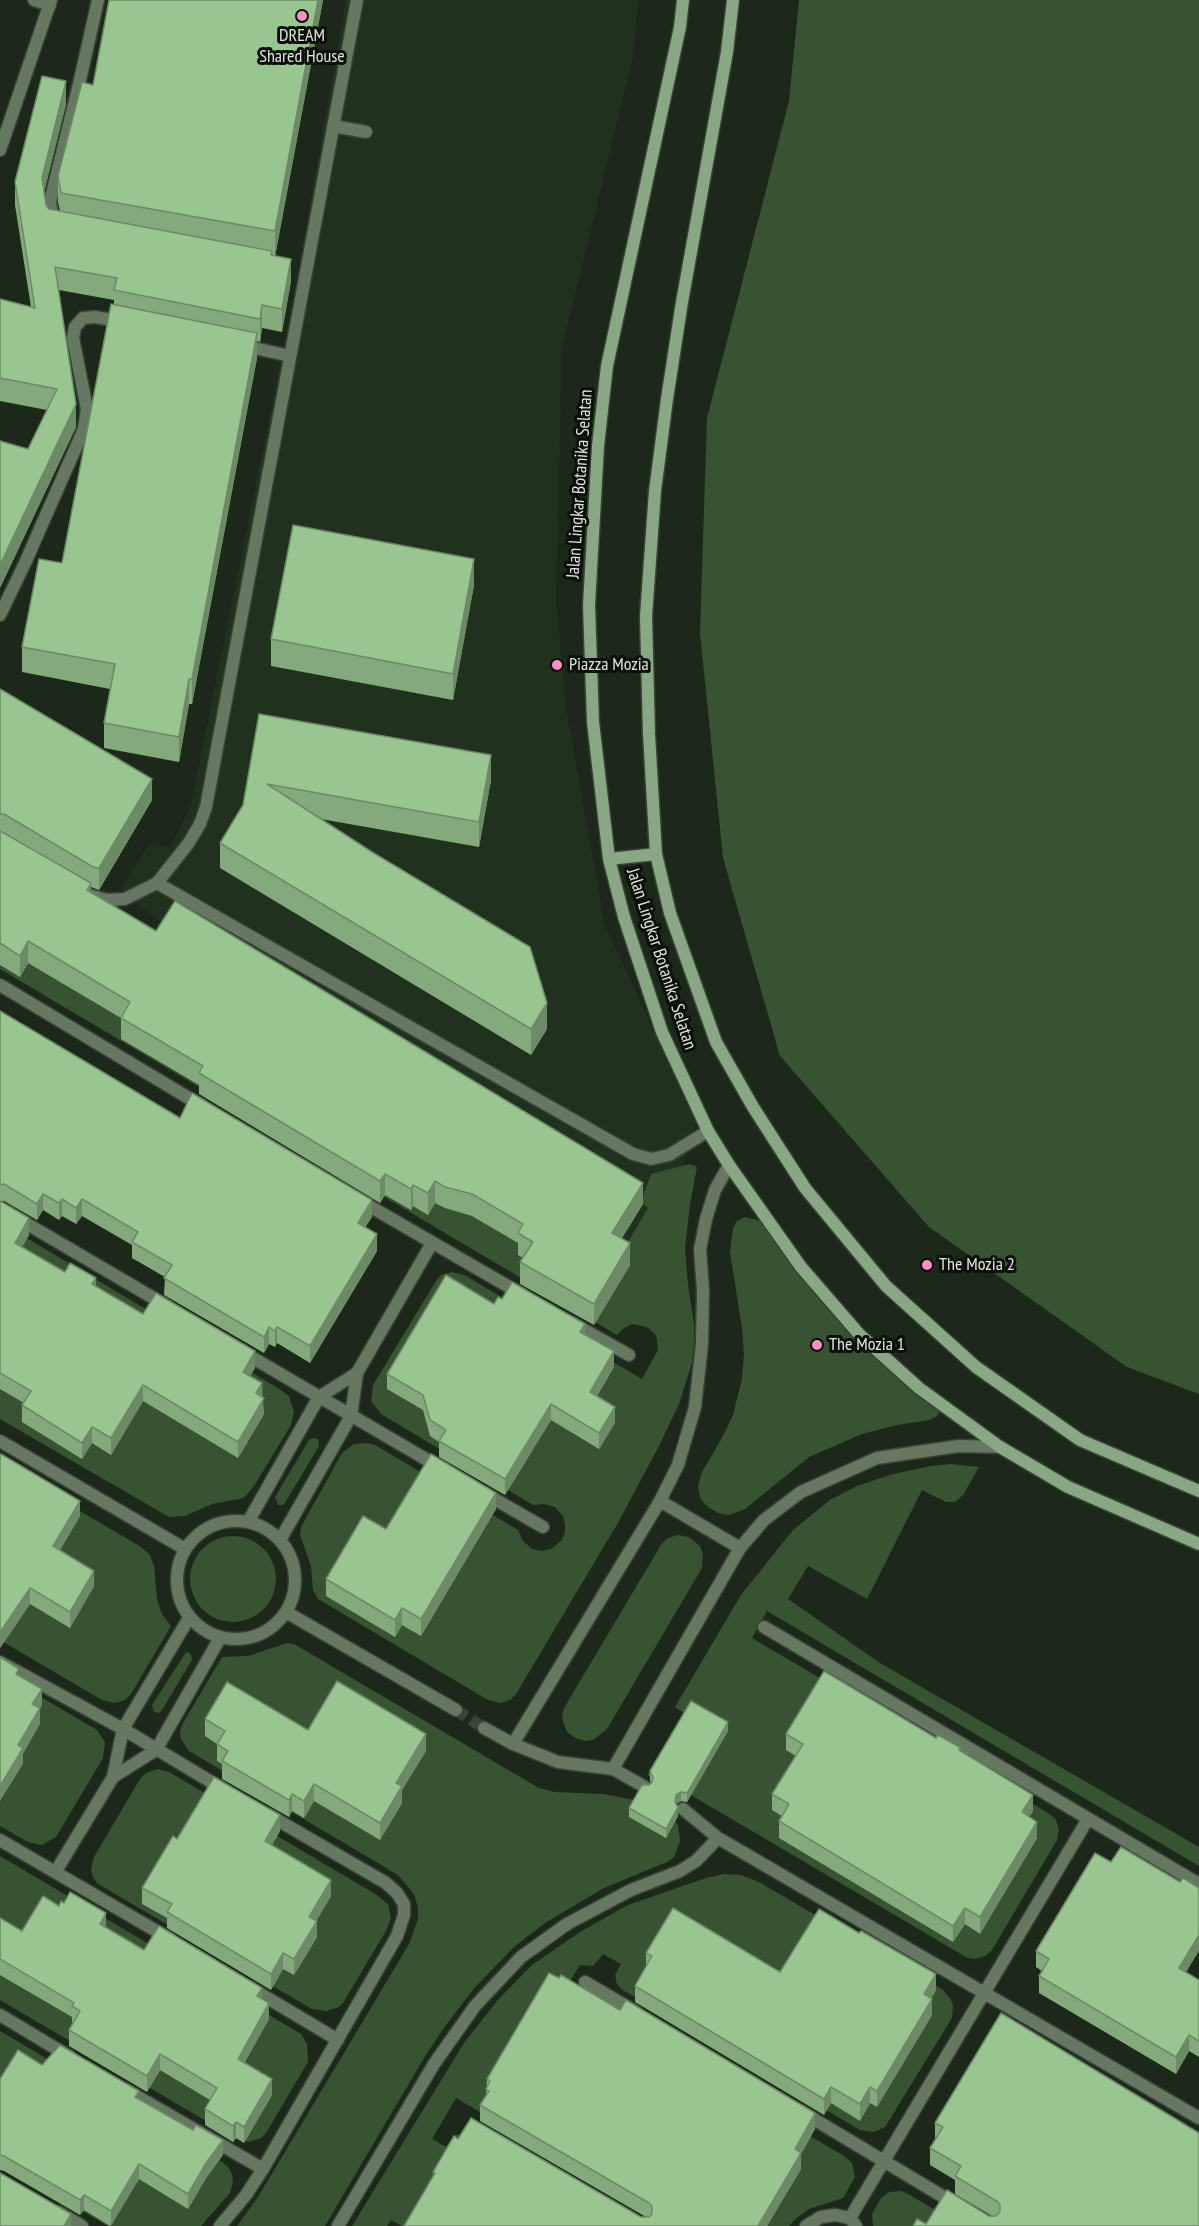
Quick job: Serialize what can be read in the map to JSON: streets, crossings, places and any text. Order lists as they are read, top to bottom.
{
  "streets": {
    "street": ["Jalan Lingkar Botanika Selatan"]
  },
  "places": [
    "DREAM Shared House",
    "Piazza Mozia",
    "The Mozia 2",
    "The Mozia 1"
  ]
}
